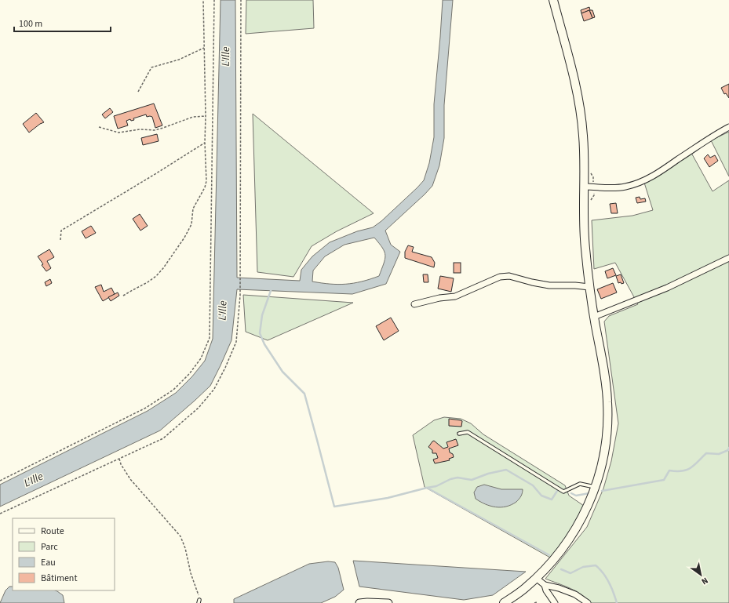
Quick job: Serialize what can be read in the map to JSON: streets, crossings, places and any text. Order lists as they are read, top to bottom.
{
  "water": ["L'Ille"],
  "legend": [
    "Route",
    "Parc",
    "Eau",
    "Bâtiment"
  ],
  "scale_bar": "100 m",
  "north": "bottom right"
}
